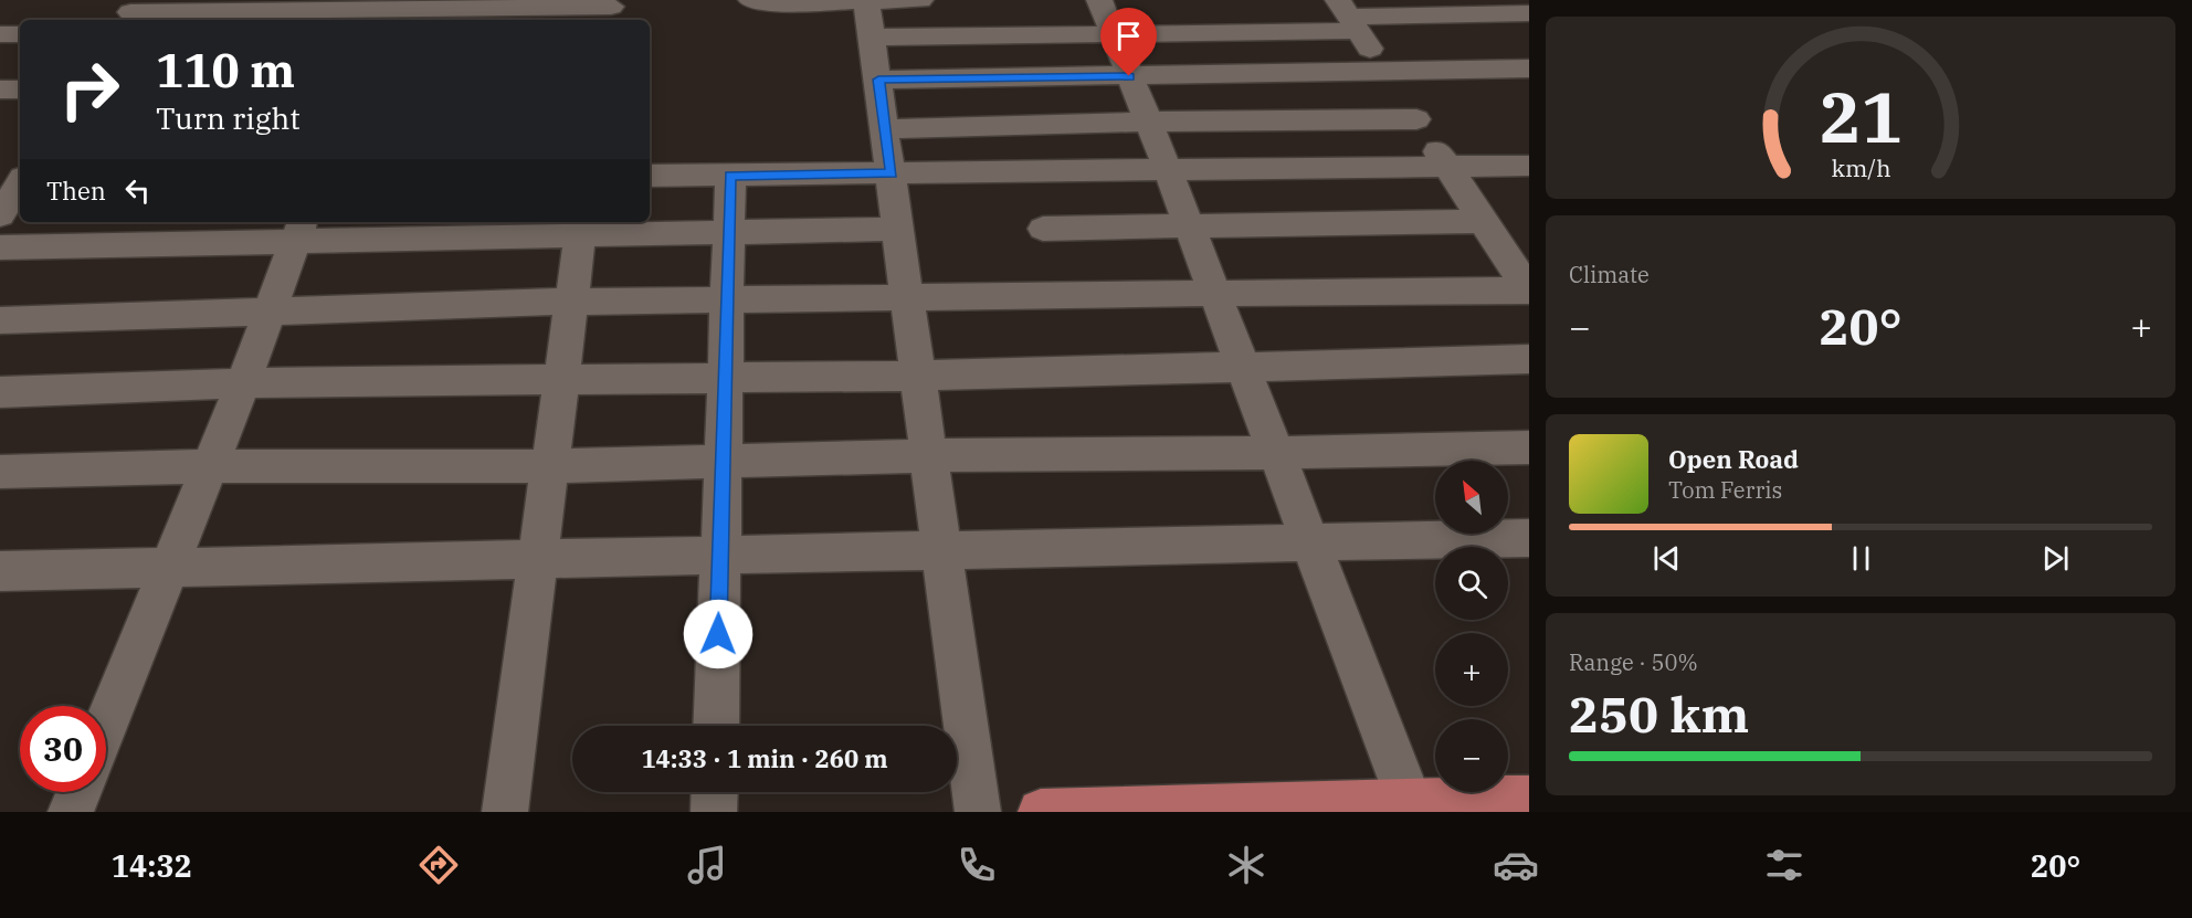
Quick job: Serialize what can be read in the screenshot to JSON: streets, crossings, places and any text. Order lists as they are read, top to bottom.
{
  "north": "top left",
  "page": {
    "turn": ["110 m", "Turn right"],
    "then": "Then",
    "tile": [
      "Climate",
      ["Range · 50%", "250 km"]
    ],
    "heat": ["−", "20°", "+"],
    "song": ["Open Road", "Tom Ferris"],
    "map_buttons": ["+", "−"],
    "limit": "30",
    "trip": "14:33 · 1 min · 260 m",
    "tabs": ["14:32", "20°"],
    "gauge": ["21", "km/h"]
  }
}
